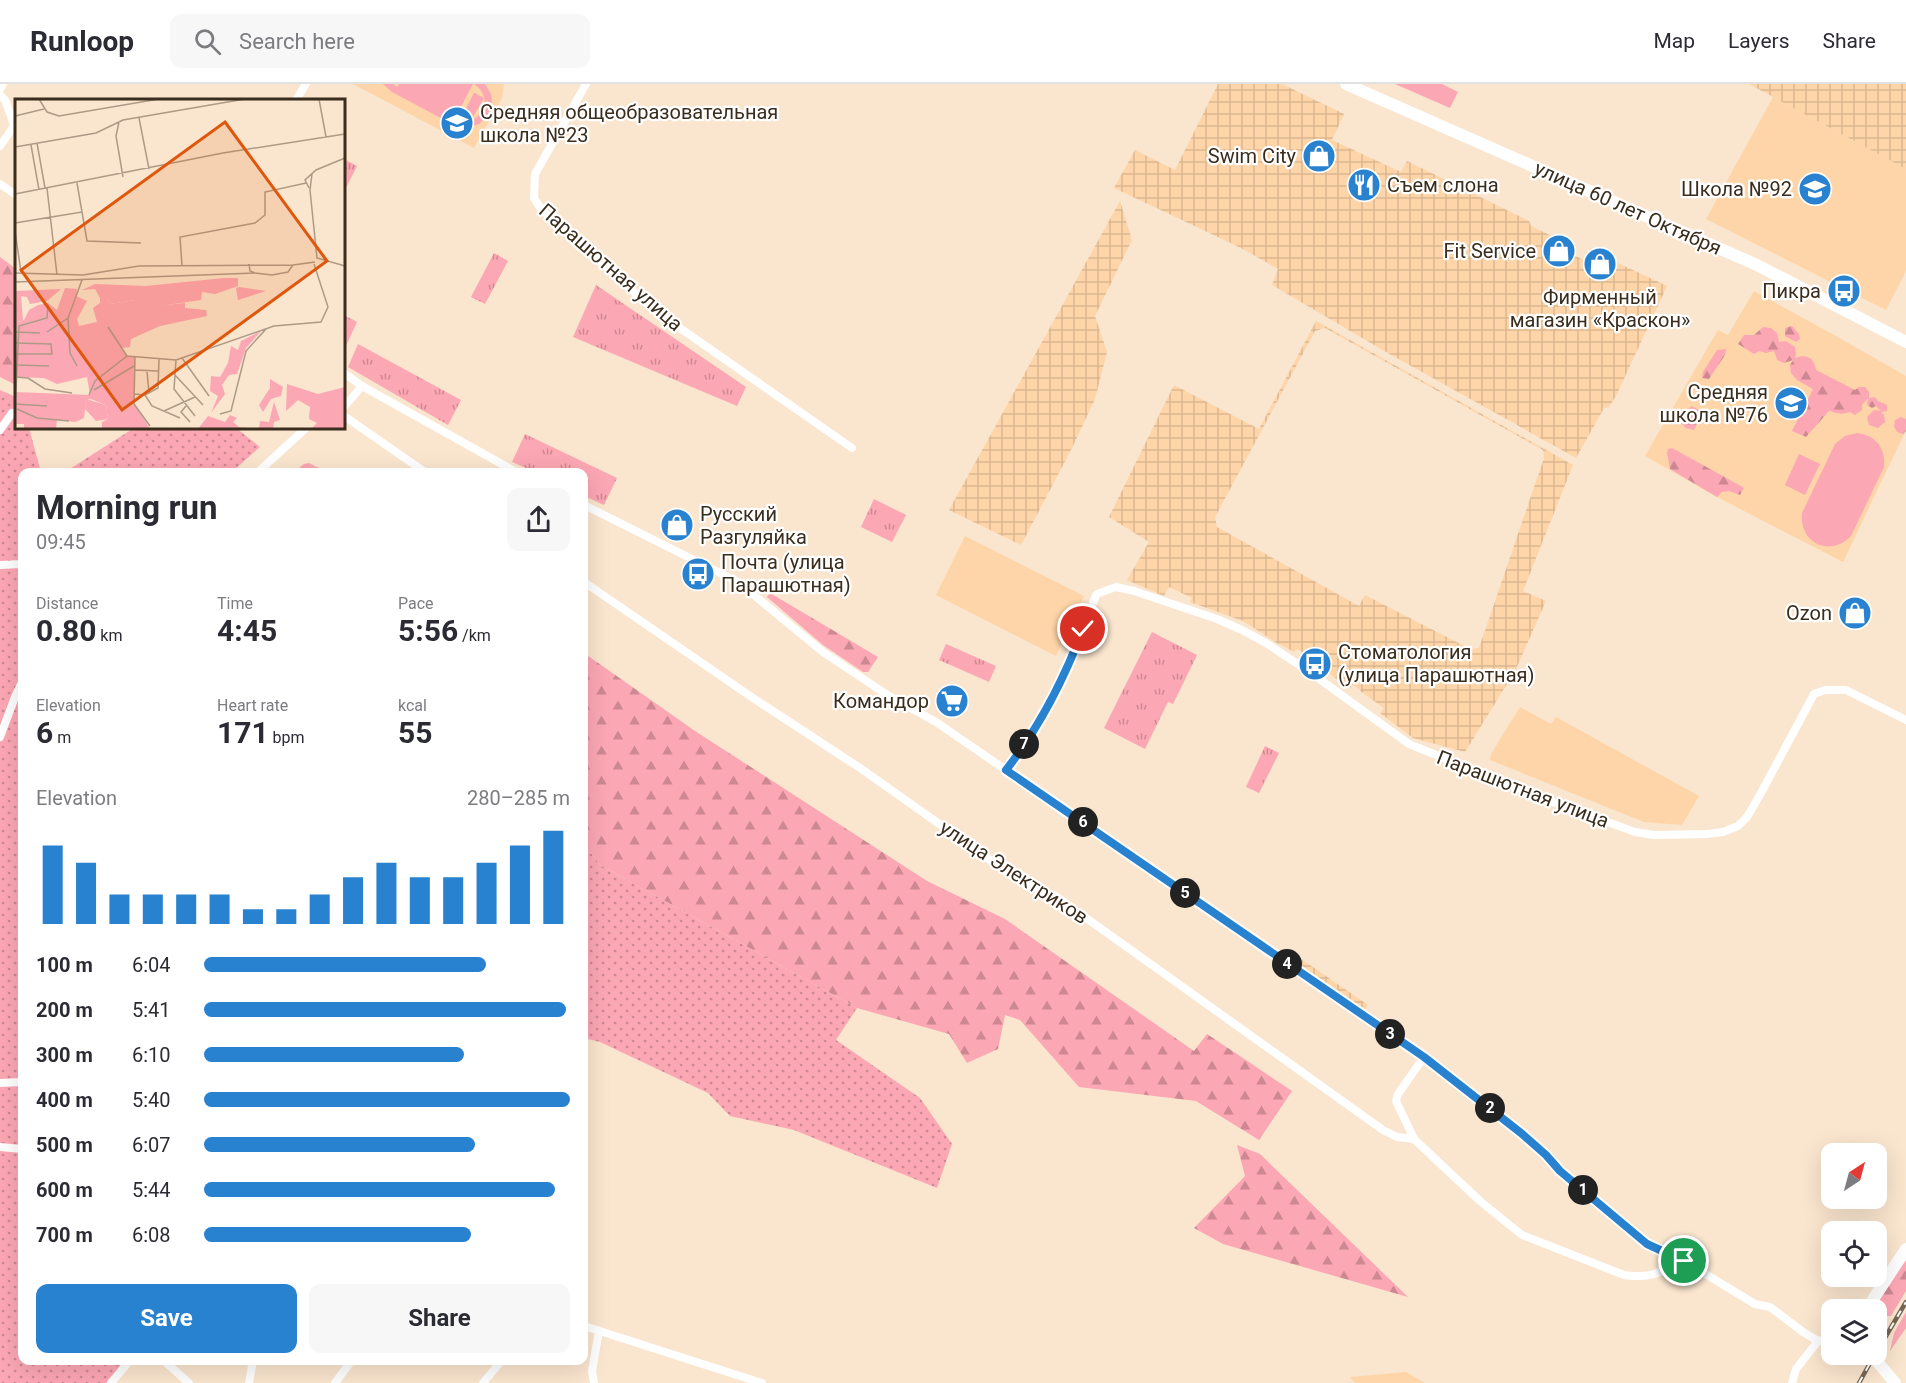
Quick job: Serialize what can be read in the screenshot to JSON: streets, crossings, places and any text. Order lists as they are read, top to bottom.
{
  "streets": {
    "main road": ["улица 60 лет Октября"],
    "street": ["Парашютная улица", "улица Электриков"]
  },
  "places": {
    "school or university": ["Средняя общеобразовательная школа №23", "Школа №92", "Средняя школа №76"],
    "shop": [
      "Swim City",
      "Fit Service",
      "Фирменный магазин «Краскон»",
      "Русский Разгуляйка",
      "Ozon"
    ],
    "restaurant": ["Съем слона"],
    "bus stop": ["Пикра", "Почта (улица Парашютная)", "Стоматология (улица Парашютная)"],
    "supermarket": ["Командор"]
  },
  "north": "top right",
  "page": {
    "header": "Runloop",
    "search": "Search here",
    "nav": ["Map", "Layers", "Share"],
    "heading": ["Morning run", "09:45"],
    "stats": [
      ["Distance", "0.80 km"],
      ["Time", "4:45"],
      ["Pace", "5:56 /km"],
      ["Elevation", "6 m"],
      ["Heart rate", "171 bpm"],
      ["kcal", "55"]
    ],
    "pins": [
      "7",
      "6",
      "5",
      "4",
      "3",
      "2",
      "1"
    ],
    "chart": ["Elevation", "280–285 m"],
    "list": [
      {
        "name": "100 m",
        "note": "6:04"
      },
      {
        "name": "200 m",
        "note": "5:41"
      },
      {
        "name": "300 m",
        "note": "6:10"
      },
      {
        "name": "400 m",
        "note": "5:40"
      },
      {
        "name": "500 m",
        "note": "6:07"
      },
      {
        "name": "600 m",
        "note": "5:44"
      },
      {
        "name": "700 m",
        "note": "6:08"
      }
    ],
    "buttons": ["Save", "Share"]
  }
}
